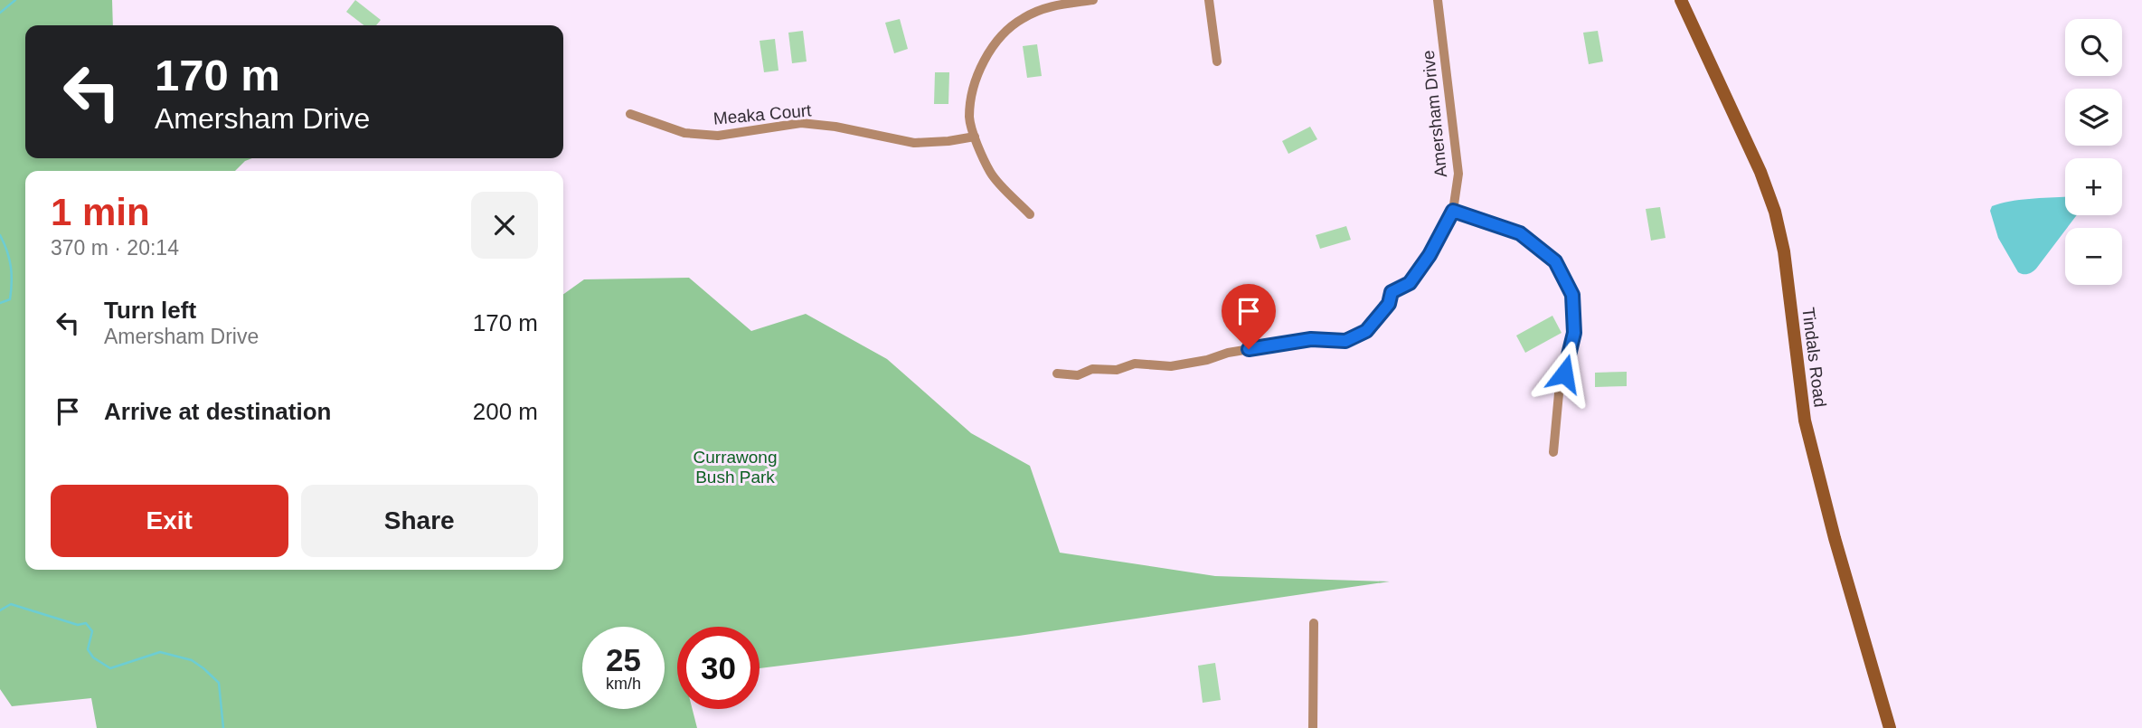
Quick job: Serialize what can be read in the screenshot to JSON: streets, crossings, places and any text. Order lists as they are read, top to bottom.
{
  "streets": {
    "main road": ["Tindals Road"],
    "street": ["Meaka Court", "Amersham Drive"]
  },
  "parks": ["Currawong Bush Park"],
  "page": {
    "map_buttons": ["+", "−"],
    "turn": ["170 m", "Amersham Drive"],
    "heading": ["1 min", "370 m · 20:14"],
    "list": [
      {
        "name": "Turn left",
        "note": "Amersham Drive",
        "value": "170 m"
      },
      {
        "name": "Arrive at destination",
        "value": "200 m"
      }
    ],
    "buttons": ["Exit", "Share"],
    "speed": "25 km/h",
    "limit": "30"
  }
}
